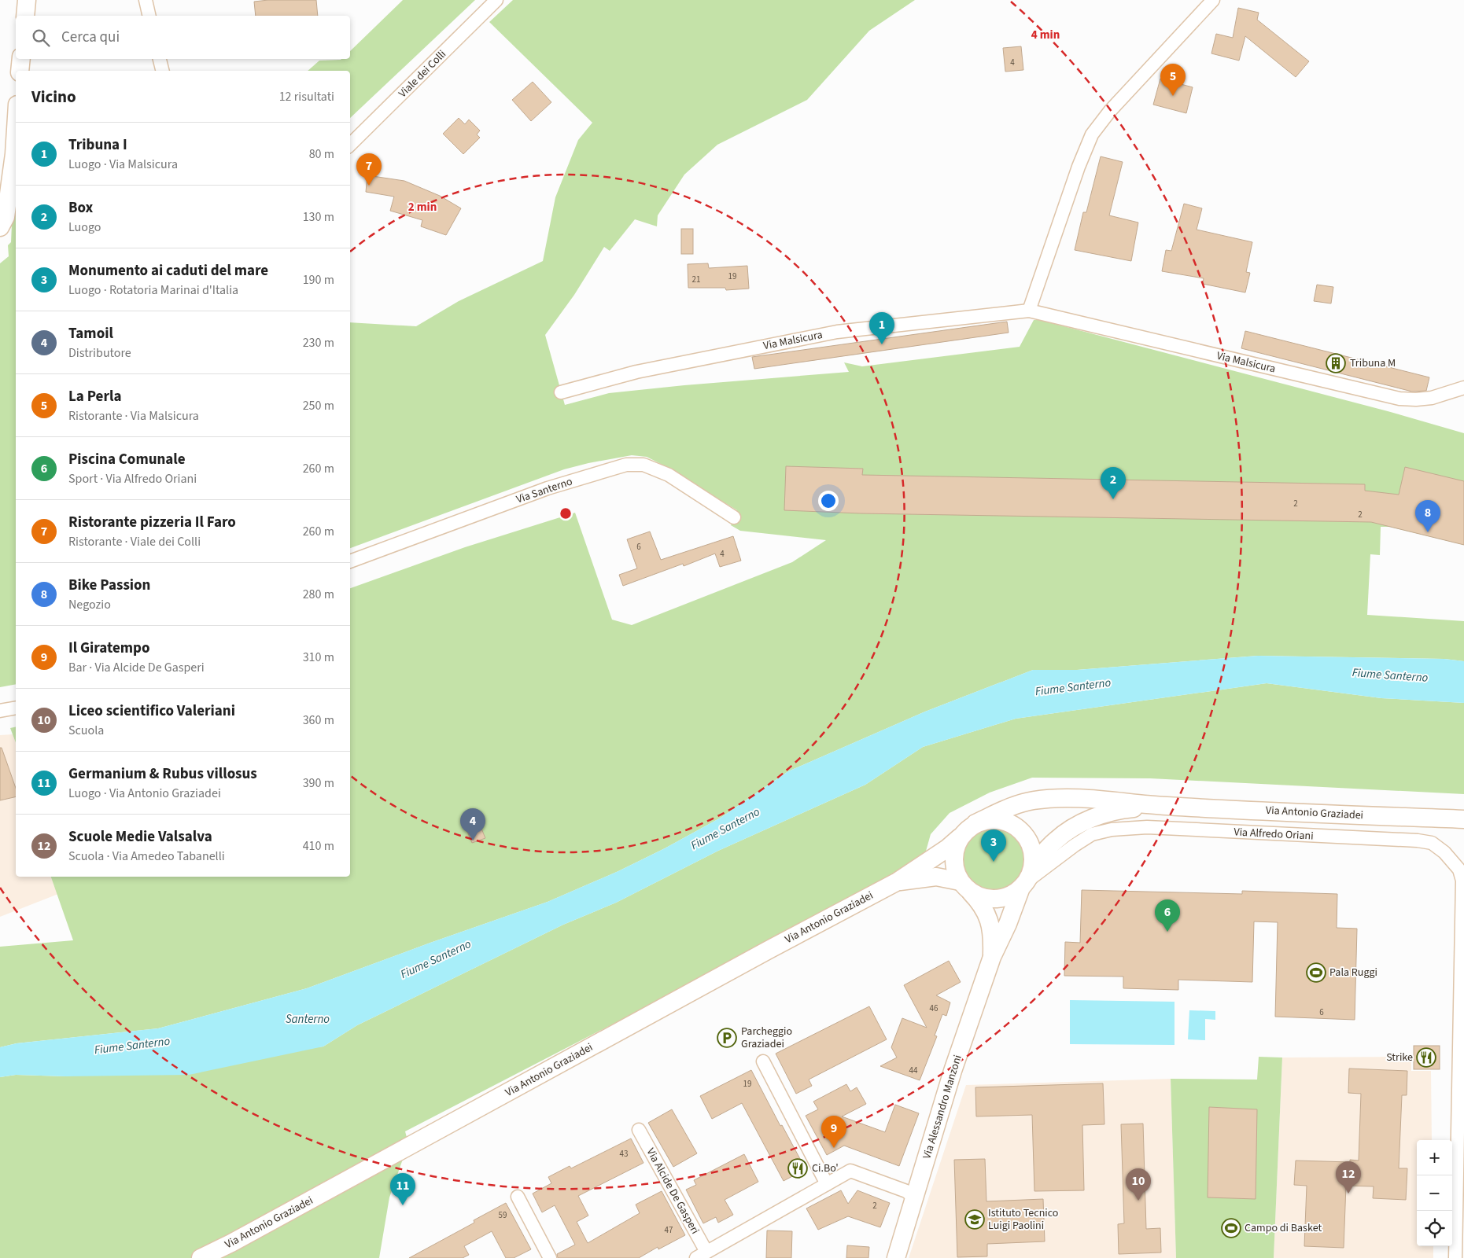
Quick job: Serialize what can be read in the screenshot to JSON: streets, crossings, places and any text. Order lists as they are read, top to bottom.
{
  "streets": {
    "street": [
      "Viale dei Colli",
      "Via Malsicura",
      "Via Santerno",
      "Via Antonio Graziadei",
      "Via Alfredo Oriani",
      "Via Alessandro Manzoni",
      "Via Alcide De Gasperi"
    ]
  },
  "crossings": [
    ["Via Antonio Graziadei", "Via Alfredo Oriani"],
    ["Via Antonio Graziadei", "Via Alessandro Manzoni"],
    ["Via Alfredo Oriani", "Via Alessandro Manzoni"],
    ["Via Alessandro Manzoni", "Via Alcide De Gasperi"]
  ],
  "water": ["Fiume Santerno", "Santerno"],
  "places": {
    "building": ["Tribuna M"],
    "sports": ["Pala Ruggi", "Campo di Basket"],
    "parking": ["Parcheggio Graziadei"],
    "restaurant": ["Strike", "Ci.Bo'"],
    "school or university": ["Istituto Tecnico Luigi Paolini"]
  },
  "house_numbers": [
    "4",
    "19",
    "21",
    "2",
    "2",
    "6",
    "4",
    "46",
    "6",
    "44",
    "19",
    "43",
    "2",
    "59",
    "47"
  ],
  "page": {
    "search": "Cerca qui",
    "pins": [
      "5",
      "7",
      "1",
      "2",
      "8",
      "4",
      "3",
      "6",
      "9",
      "12",
      "10",
      "11"
    ],
    "heading": ["Vicino", "12 risultati"],
    "list": [
      {
        "mark": "1",
        "name": "Tribuna I",
        "note": "Luogo · Via Malsicura",
        "value": "80 m"
      },
      {
        "mark": "2",
        "name": "Box",
        "note": "Luogo",
        "value": "130 m"
      },
      {
        "mark": "3",
        "name": "Monumento ai caduti del mare",
        "note": "Luogo · Rotatoria Marinai d'Italia",
        "value": "190 m"
      },
      {
        "mark": "4",
        "name": "Tamoil",
        "note": "Distributore",
        "value": "230 m"
      },
      {
        "mark": "5",
        "name": "La Perla",
        "note": "Ristorante · Via Malsicura",
        "value": "250 m"
      },
      {
        "mark": "6",
        "name": "Piscina Comunale",
        "note": "Sport · Via Alfredo Oriani",
        "value": "260 m"
      },
      {
        "mark": "7",
        "name": "Ristorante pizzeria Il Faro",
        "note": "Ristorante · Viale dei Colli",
        "value": "260 m"
      },
      {
        "mark": "8",
        "name": "Bike Passion",
        "note": "Negozio",
        "value": "280 m"
      },
      {
        "mark": "9",
        "name": "Il Giratempo",
        "note": "Bar · Via Alcide De Gasperi",
        "value": "310 m"
      },
      {
        "mark": "10",
        "name": "Liceo scientifico Valeriani",
        "note": "Scuola",
        "value": "360 m"
      },
      {
        "mark": "11",
        "name": "Germanium & Rubus villosus",
        "note": "Luogo · Via Antonio Graziadei",
        "value": "390 m"
      },
      {
        "mark": "12",
        "name": "Scuole Medie Valsalva",
        "note": "Scuola · Via Amedeo Tabanelli",
        "value": "410 m"
      }
    ],
    "map_buttons": ["+", "−"]
  },
  "rings": ["4 min", "2 min"]
}
